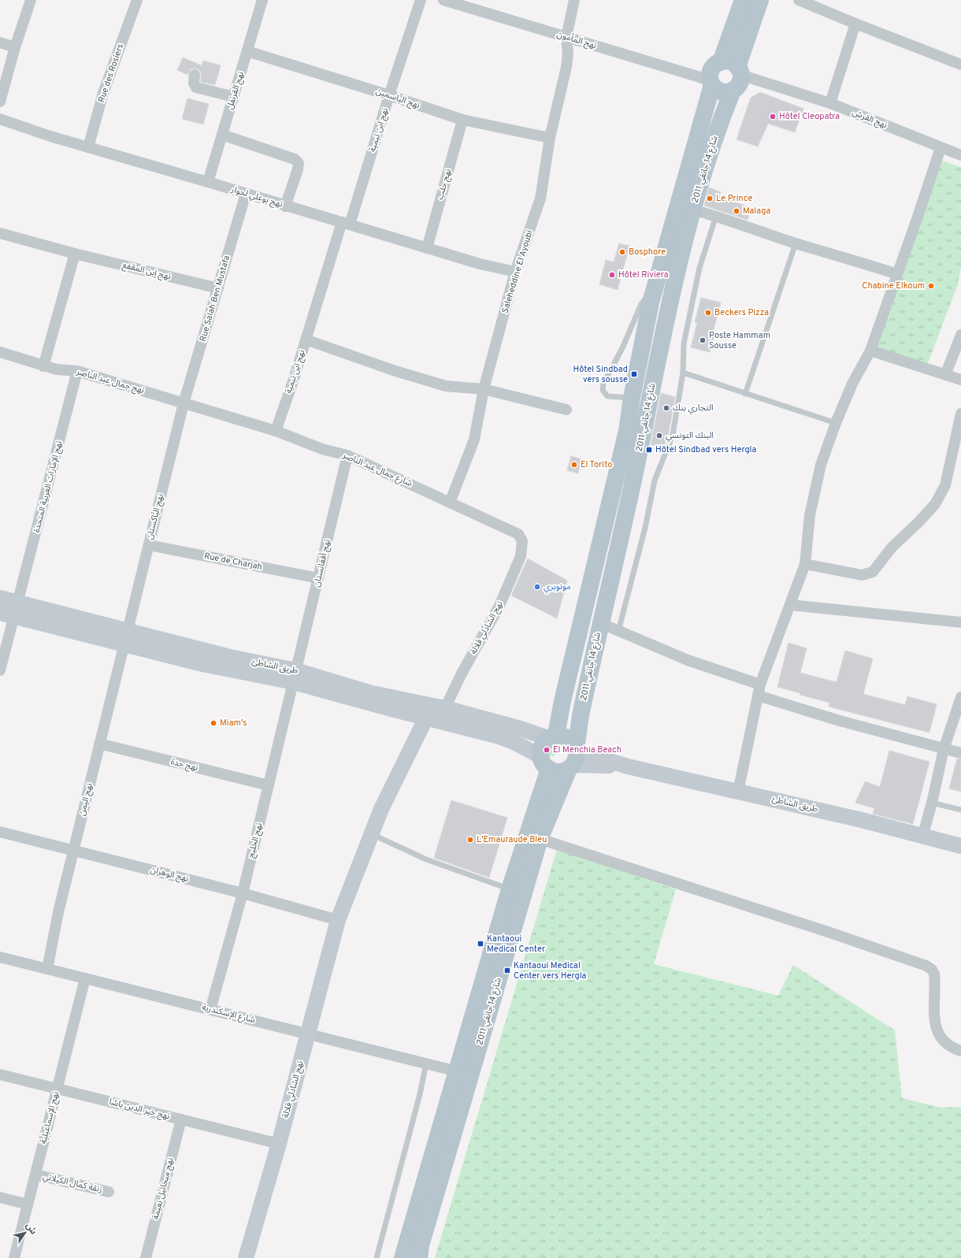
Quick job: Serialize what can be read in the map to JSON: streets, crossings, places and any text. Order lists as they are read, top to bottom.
{
  "streets": {
    "main road": ["شارع 14 جانفي 2011"],
    "street": [
      "نهج المأمون",
      "Rue des Rosiers",
      "نهج القرنفل",
      "نهج الياسمين",
      "نهج القرش",
      "نهج ابن تيمية",
      "نهج حلب",
      "نهج بوعلي لحوار",
      "نهج إبن المقفع",
      "Saleheddine El Ayoubi",
      "Rue Salah Ben Mustafa",
      "نهج جمال عبد الناصر",
      "شارع جمال عبد الناصر",
      "نهج الإمارات العربية المتحدة",
      "نهج الباكستان",
      "Rue de Charjah",
      "نهج أفغانستان",
      "نهج الشادلي قلالة",
      "طريق الشاطئ",
      "نهج جدة",
      "نهج اليمن",
      "نهج الخليج",
      "نهج الوهران",
      "شارع الإسكندرية",
      "نهج خير الدين باشا",
      "نهج الإسماعيلية",
      "زنقة كمال الكيلاني",
      "نهج ميخائيل نعيمة"
    ]
  },
  "crossings": [
    ["نهج المأمون", "نهج القرش"],
    ["نهج المأمون", "شارع 14 جانفي 2011"],
    ["نهج المأمون", "Saleheddine El Ayoubi"],
    ["Rue des Rosiers", "نهج بوعلي لحوار"],
    ["نهج القرنفل", "نهج الياسمين"],
    ["نهج القرنفل", "نهج بوعلي لحوار"],
    ["نهج الياسمين", "نهج ابن تيمية"],
    ["نهج الياسمين", "نهج حلب"],
    ["نهج الياسمين", "Saleheddine El Ayoubi"],
    ["نهج القرش", "شارع 14 جانفي 2011"],
    ["نهج ابن تيمية", "نهج بوعلي لحوار"],
    ["نهج ابن تيمية", "شارع جمال عبد الناصر"],
    ["شارع 14 جانفي 2011", "طريق الشاطئ"],
    ["شارع 14 جانفي 2011", "شارع الإسكندرية"],
    ["نهج حلب", "نهج بوعلي لحوار"],
    ["نهج بوعلي لحوار", "Saleheddine El Ayoubi"],
    ["نهج بوعلي لحوار", "Rue Salah Ben Mustafa"],
    ["نهج إبن المقفع", "Rue Salah Ben Mustafa"],
    ["Saleheddine El Ayoubi", "شارع جمال عبد الناصر"],
    ["Rue Salah Ben Mustafa", "نهج جمال عبد الناصر"],
    ["Rue Salah Ben Mustafa", "شارع جمال عبد الناصر"],
    ["Rue Salah Ben Mustafa", "نهج الباكستان"],
    ["نهج جمال عبد الناصر", "شارع جمال عبد الناصر"],
    ["نهج جمال عبد الناصر", "نهج الإمارات العربية المتحدة"],
    ["نهج جمال عبد الناصر", "نهج الباكستان"],
    ["شارع جمال عبد الناصر", "نهج الباكستان"],
    ["شارع جمال عبد الناصر", "نهج أفغانستان"],
    ["شارع جمال عبد الناصر", "نهج الشادلي قلالة"],
    ["نهج الإمارات العربية المتحدة", "طريق الشاطئ"],
    ["نهج الباكستان", "Rue de Charjah"],
    ["نهج الباكستان", "طريق الشاطئ"],
    ["نهج الباكستان", "نهج اليمن"],
    ["Rue de Charjah", "نهج أفغانستان"],
    ["نهج أفغانستان", "طريق الشاطئ"],
    ["نهج أفغانستان", "نهج الخليج"],
    ["نهج الشادلي قلالة", "طريق الشاطئ"],
    ["نهج الشادلي قلالة", "نهج الوهران"],
    ["نهج الشادلي قلالة", "شارع الإسكندرية"],
    ["نهج الشادلي قلالة", "نهج خير الدين باشا"],
    ["طريق الشاطئ", "نهج اليمن"],
    ["طريق الشاطئ", "نهج الخليج"],
    ["نهج جدة", "نهج اليمن"],
    ["نهج جدة", "نهج الخليج"],
    ["نهج اليمن", "نهج الوهران"],
    ["نهج اليمن", "شارع الإسكندرية"],
    ["نهج الخليج", "نهج الوهران"],
    ["نهج الخليج", "شارع الإسكندرية"],
    ["شارع الإسكندرية", "نهج الإسماعيلية"],
    ["نهج خير الدين باشا", "نهج الإسماعيلية"],
    ["نهج خير الدين باشا", "نهج ميخائيل نعيمة"],
    ["نهج الإسماعيلية", "زنقة كمال الكيلاني"]
  ],
  "places": {
    "other": [
      "Hôtel Cleopatra",
      "Le Prince",
      "Malaga",
      "Bosphore",
      "Hôtel Riviera",
      "Chabine Elkoum",
      "Beckers Pizza",
      "Poste Hammam Sousse",
      "التجاري بنك",
      "البنك التونسي",
      "El Torito",
      "مونوبري",
      "Miam's",
      "El Menchia Beach",
      "L'Emauraude Bleu"
    ],
    "transit": [
      "Hôtel Sindbad vers sousse",
      "Hôtel Sindbad vers Hergla",
      "Kantaoui Medical Center",
      "Kantaoui Medical Center vers Hergla"
    ]
  },
  "north": "top right"
}
